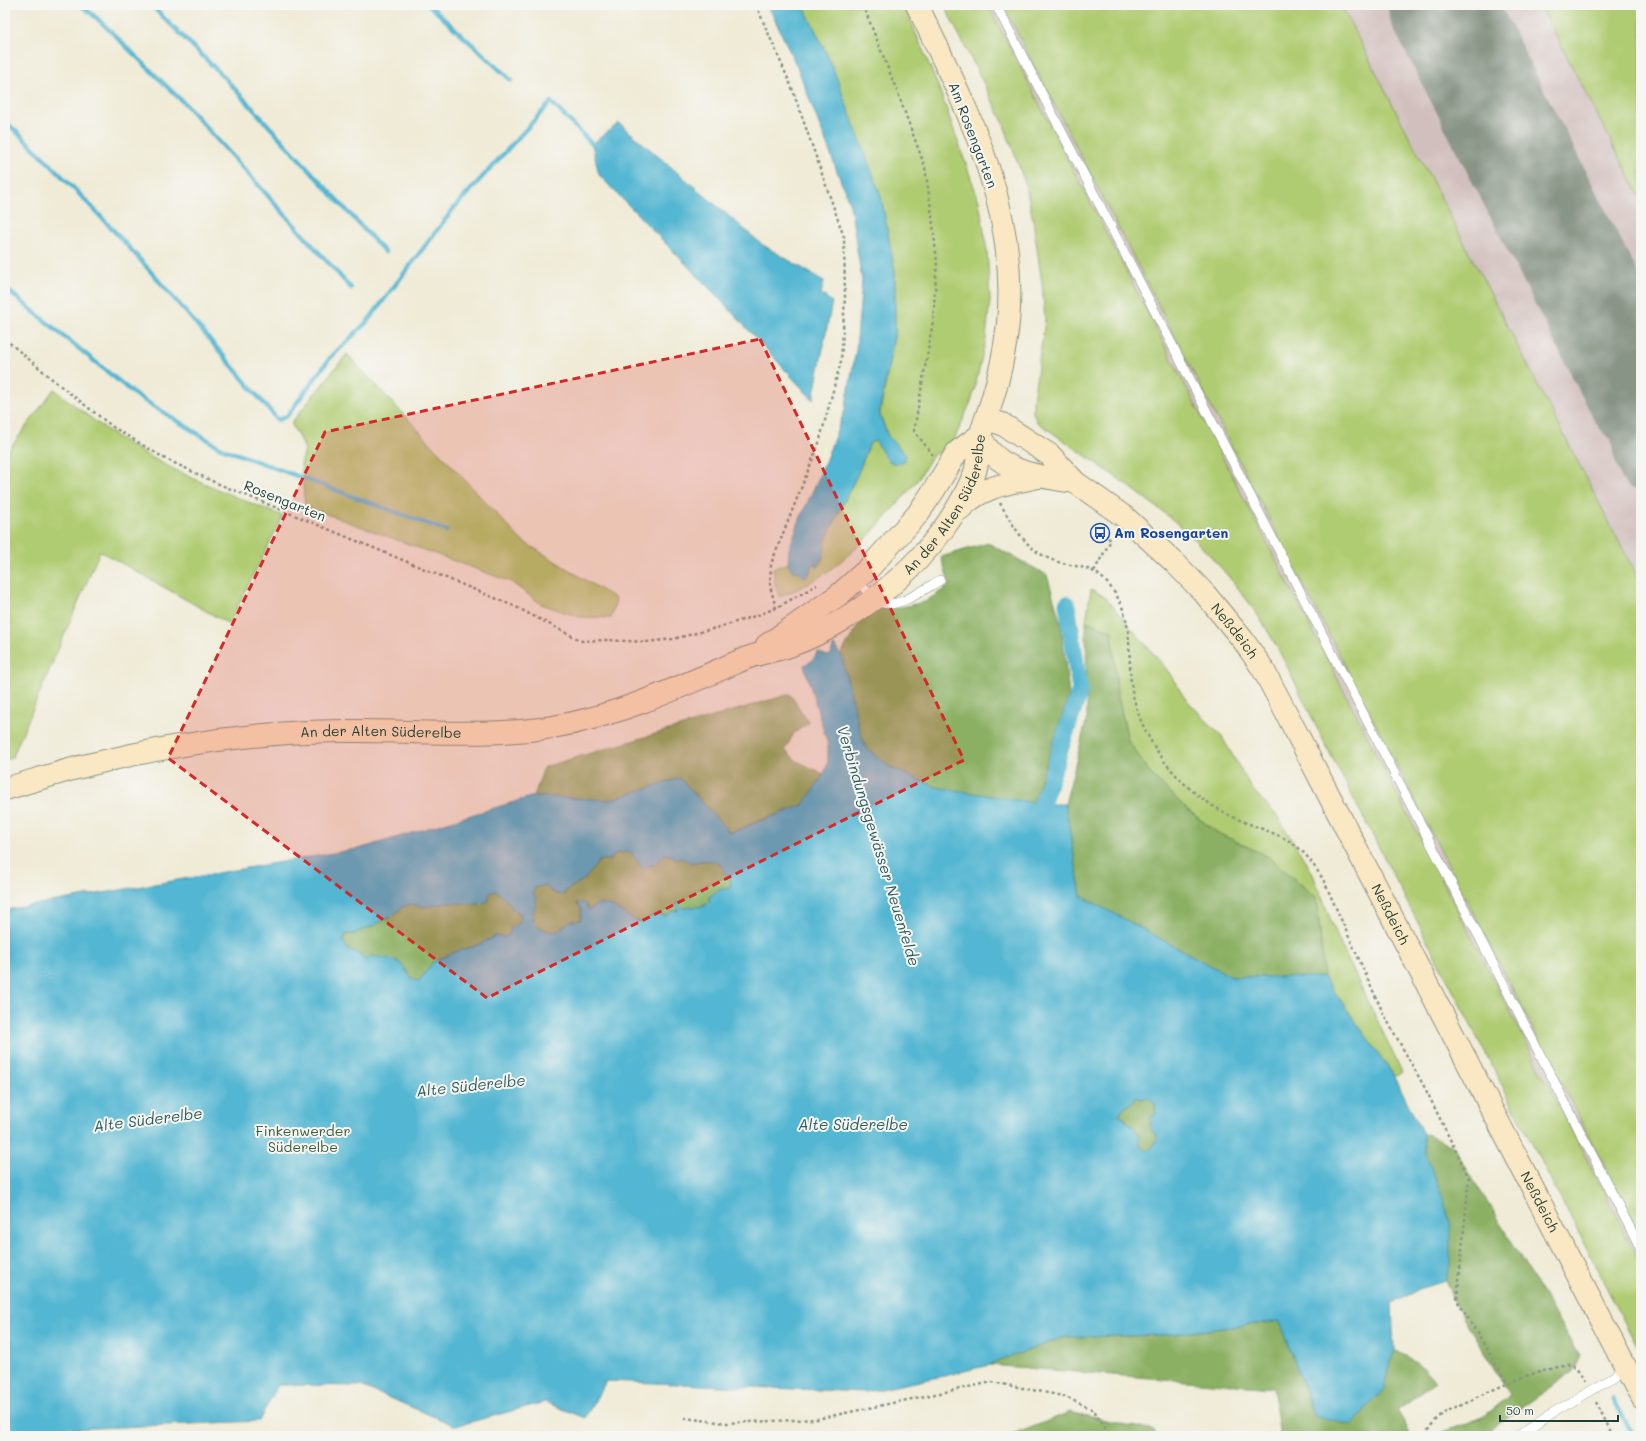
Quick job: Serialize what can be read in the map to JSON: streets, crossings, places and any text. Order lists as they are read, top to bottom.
{
  "streets": {
    "main road": ["Am Rosengarten", "An der Alten Süderelbe", "Neßdeich"],
    "path": ["Rosengarten"]
  },
  "crossings": [
    ["Am Rosengarten", "An der Alten Süderelbe"],
    ["Am Rosengarten", "Neßdeich"],
    ["An der Alten Süderelbe", "Neßdeich"]
  ],
  "water": ["Verbindungsgewässer Neuenfelde", "Alte Süderelbe"],
  "parks": ["Finkenwerder Süderelbe"],
  "places": {
    "bus stop": ["Am Rosengarten"]
  },
  "scale_bar": "50 m"
}
